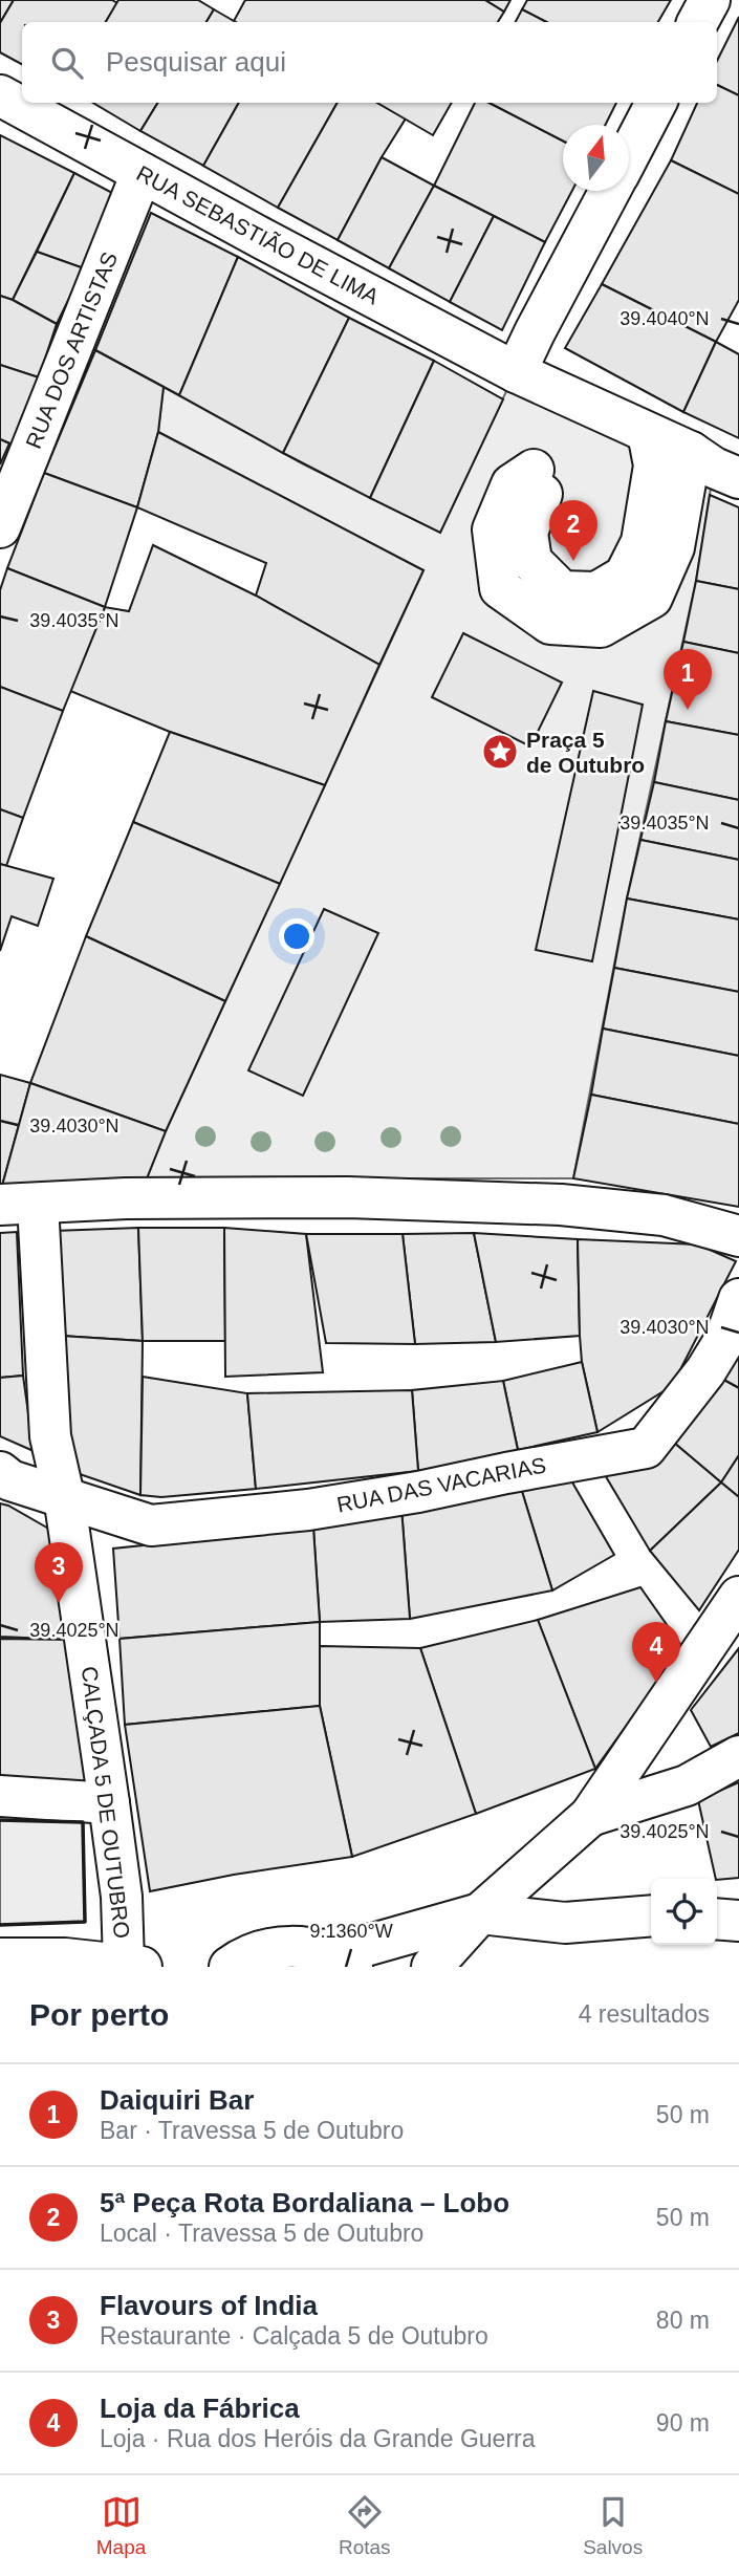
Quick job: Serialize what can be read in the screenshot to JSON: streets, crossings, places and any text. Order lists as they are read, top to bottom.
{
  "streets": {
    "street": [
      "RUA SEBASTIÃO DE LIMA",
      "RUA DOS ARTISTAS",
      "RUA DAS VACARIAS",
      "CALÇADA 5 DE OUTUBRO"
    ]
  },
  "crossings": [
    ["RUA SEBASTIÃO DE LIMA", "RUA DOS ARTISTAS"],
    ["RUA DAS VACARIAS", "CALÇADA 5 DE OUTUBRO"]
  ],
  "places": {
    "place": ["Praça 5 de Outubro"]
  },
  "north": "top",
  "page": {
    "search": "Pesquisar aqui",
    "pins": [
      "2",
      "1",
      "3",
      "4"
    ],
    "heading": ["Por perto", "4 resultados"],
    "list": [
      {
        "mark": "1",
        "name": "Daiquiri Bar",
        "note": "Bar · Travessa 5 de Outubro",
        "value": "50 m"
      },
      {
        "mark": "2",
        "name": "5ª Peça Rota Bordaliana – Lobo",
        "note": "Local · Travessa 5 de Outubro",
        "value": "50 m"
      },
      {
        "mark": "3",
        "name": "Flavours of India",
        "note": "Restaurante · Calçada 5 de Outubro",
        "value": "80 m"
      },
      {
        "mark": "4",
        "name": "Loja da Fábrica",
        "note": "Loja · Rua dos Heróis da Grande Guerra",
        "value": "90 m"
      }
    ],
    "nav": ["Mapa", "Rotas", "Salvos"]
  },
  "coordinates": [
    "39.4040°N",
    "39.4035°N",
    "39.4030°N",
    "39.4025°N",
    "9.1360°W"
  ]
}
